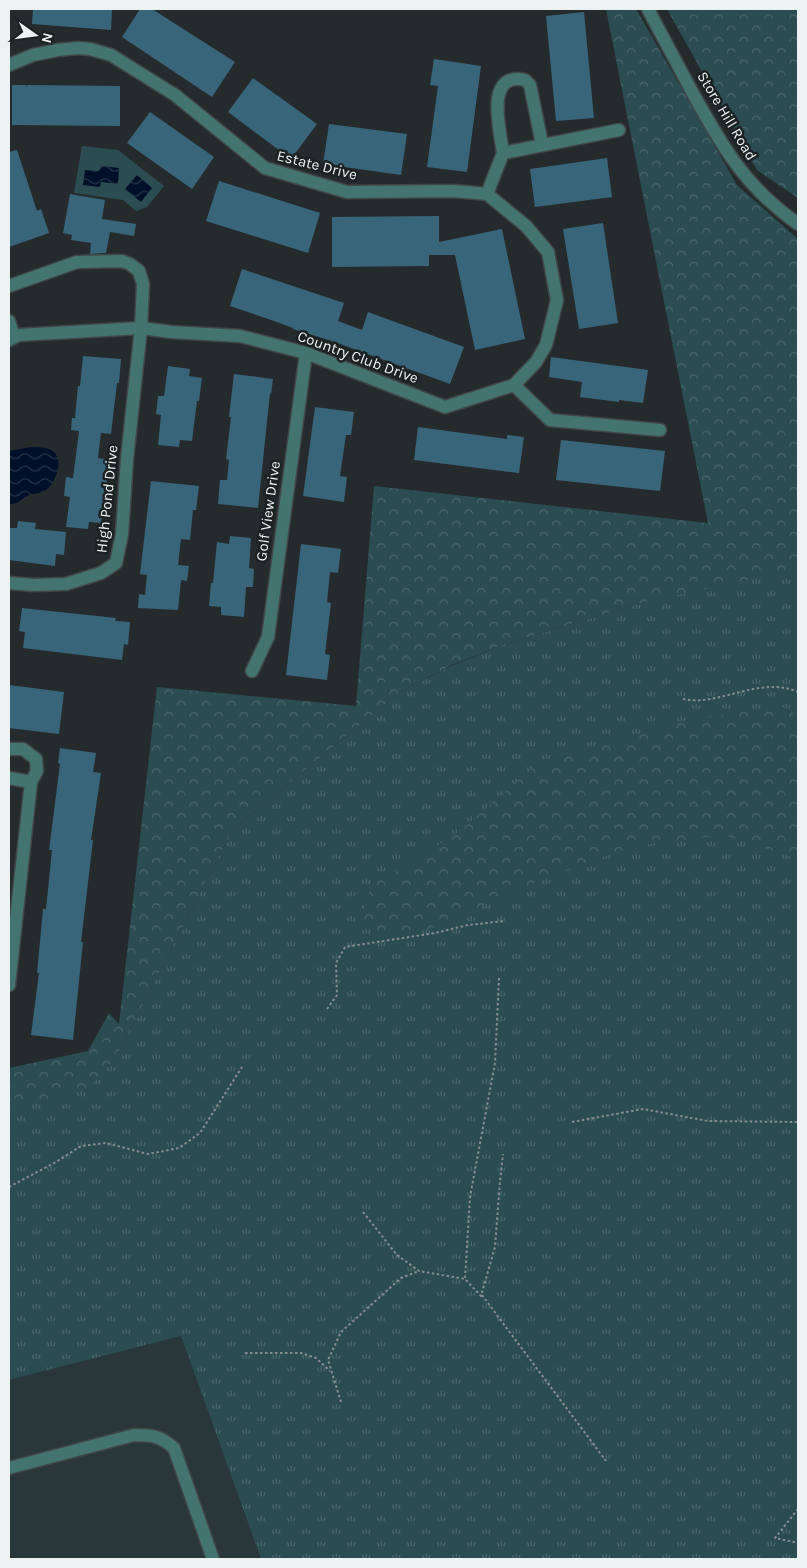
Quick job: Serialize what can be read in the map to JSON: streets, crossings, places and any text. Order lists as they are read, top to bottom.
{
  "streets": {
    "street": [
      "Store Hill Road",
      "Estate Drive",
      "Country Club Drive",
      "High Pond Drive",
      "Golf View Drive"
    ]
  },
  "crossings": [
    ["Country Club Drive", "High Pond Drive"],
    ["Country Club Drive", "Golf View Drive"]
  ],
  "north": "right"
}
